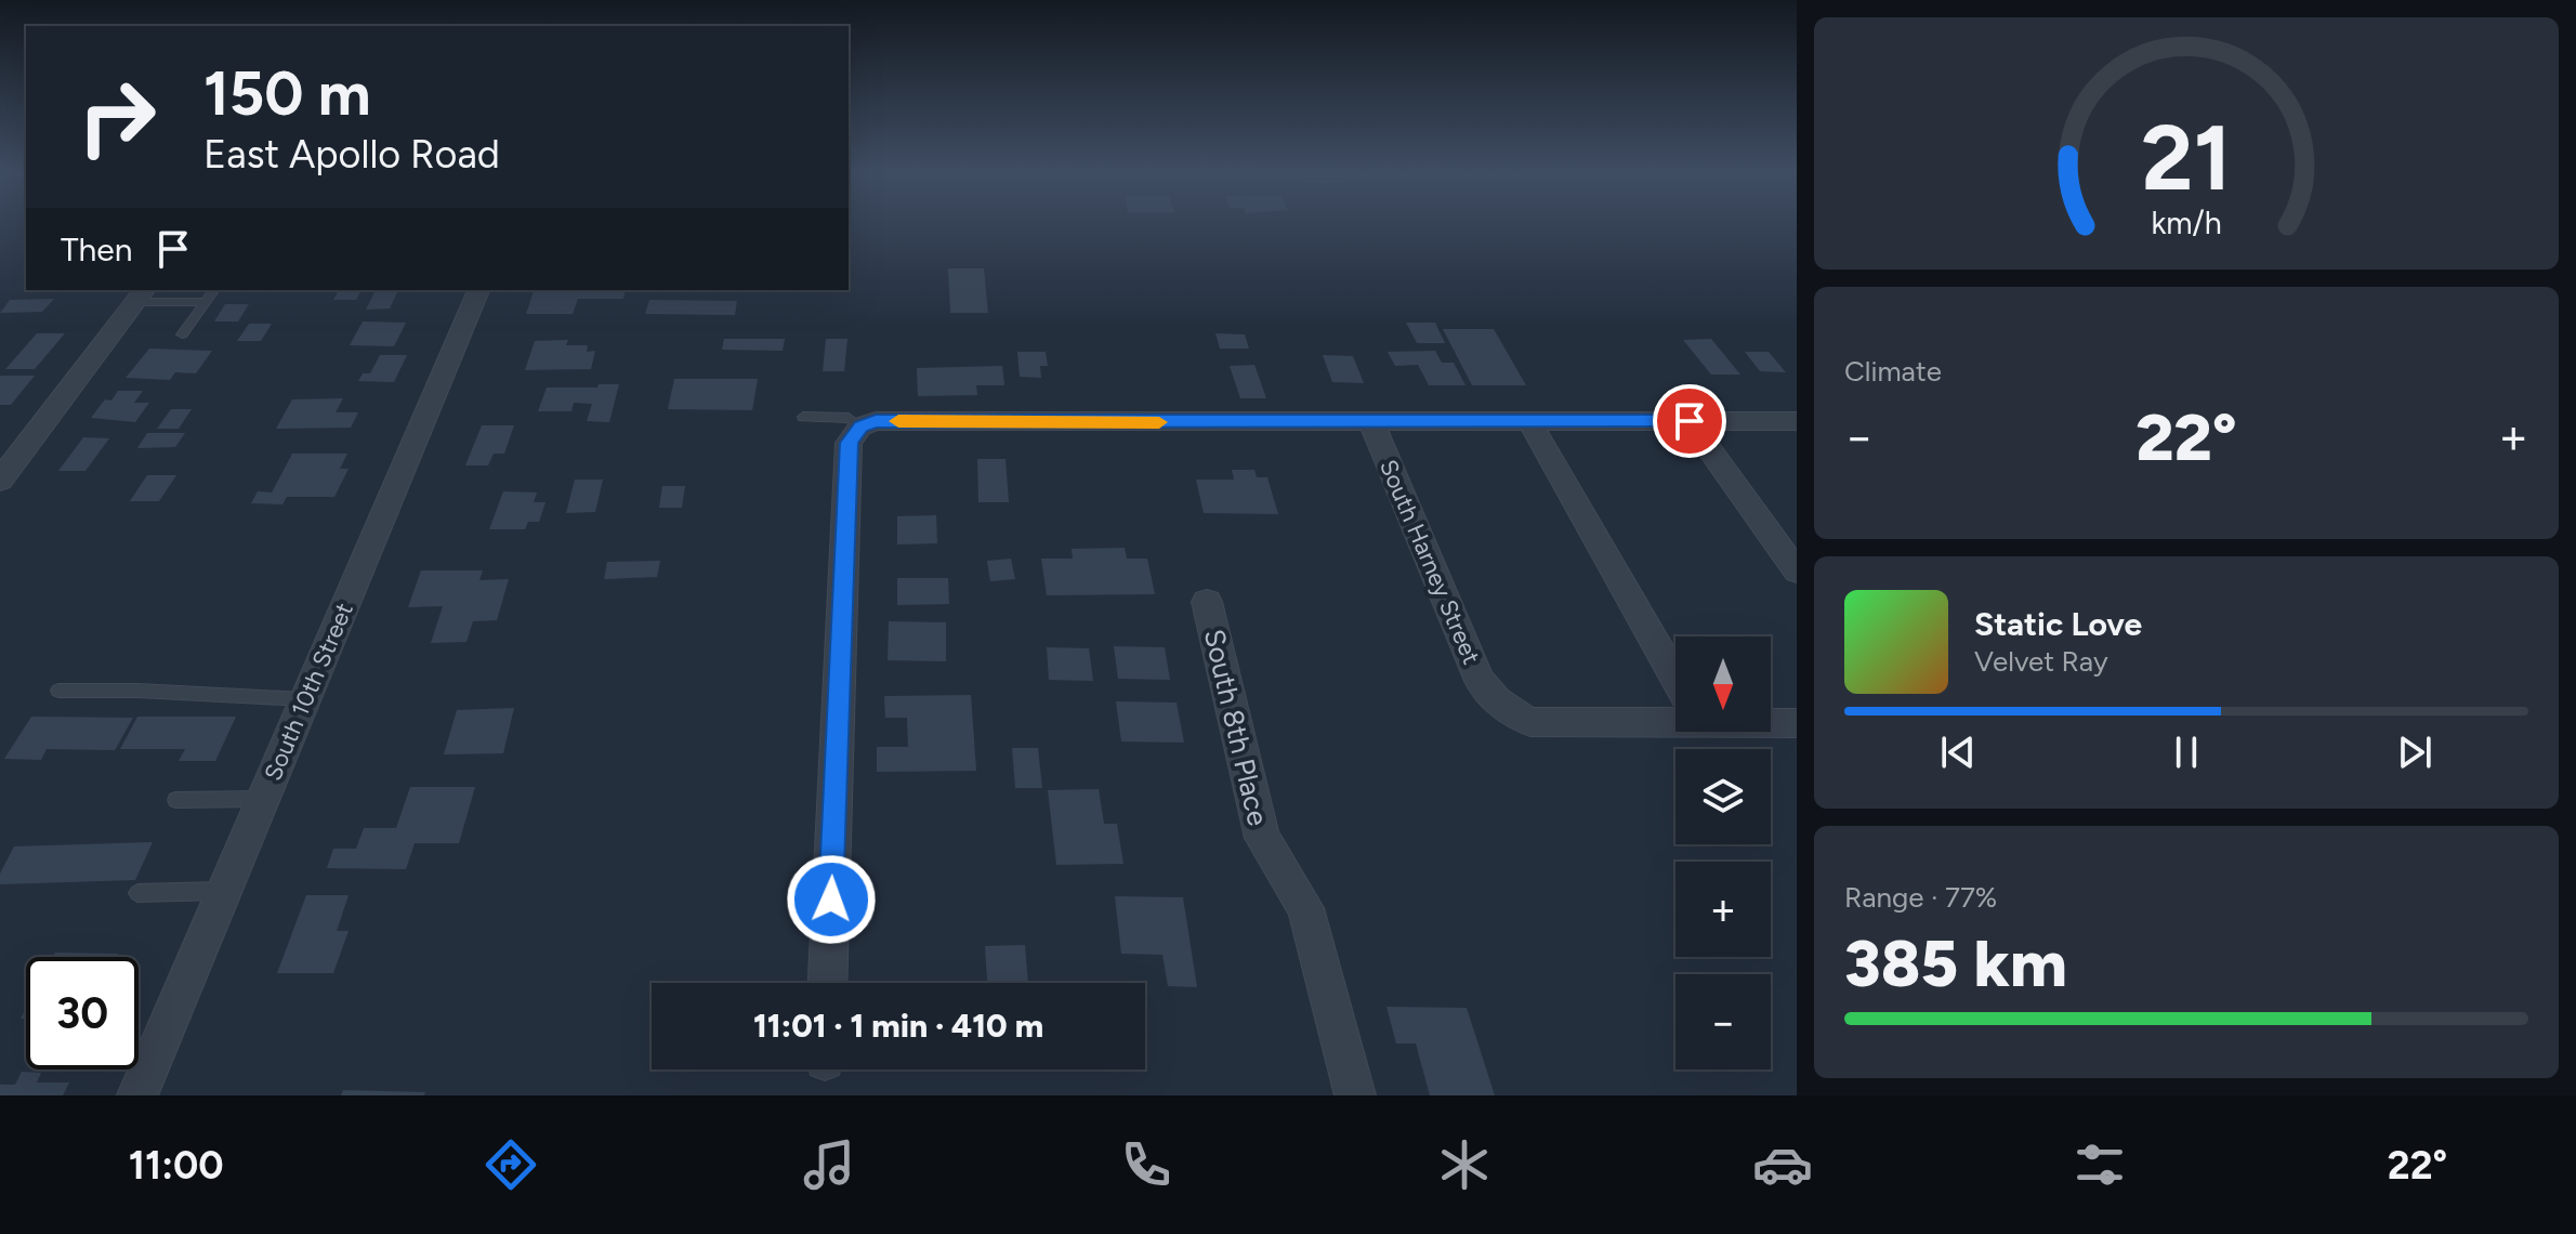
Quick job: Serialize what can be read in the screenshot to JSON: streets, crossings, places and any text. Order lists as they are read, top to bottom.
{
  "streets": {
    "street": ["South Harney Street", "South 10th Street", "South 8th Place"]
  },
  "north": "bottom",
  "page": {
    "turn": ["150 m", "East Apollo Road"],
    "then": "Then",
    "tile": [
      "Climate",
      ["Range · 77%", "385 km"]
    ],
    "heat": ["−", "22°", "+"],
    "song": ["Static Love", "Velvet Ray"],
    "map_buttons": ["+", "−"],
    "limit": "30",
    "trip": "11:01 · 1 min · 410 m",
    "tabs": ["11:00", "22°"],
    "gauge": ["21", "km/h"]
  }
}
